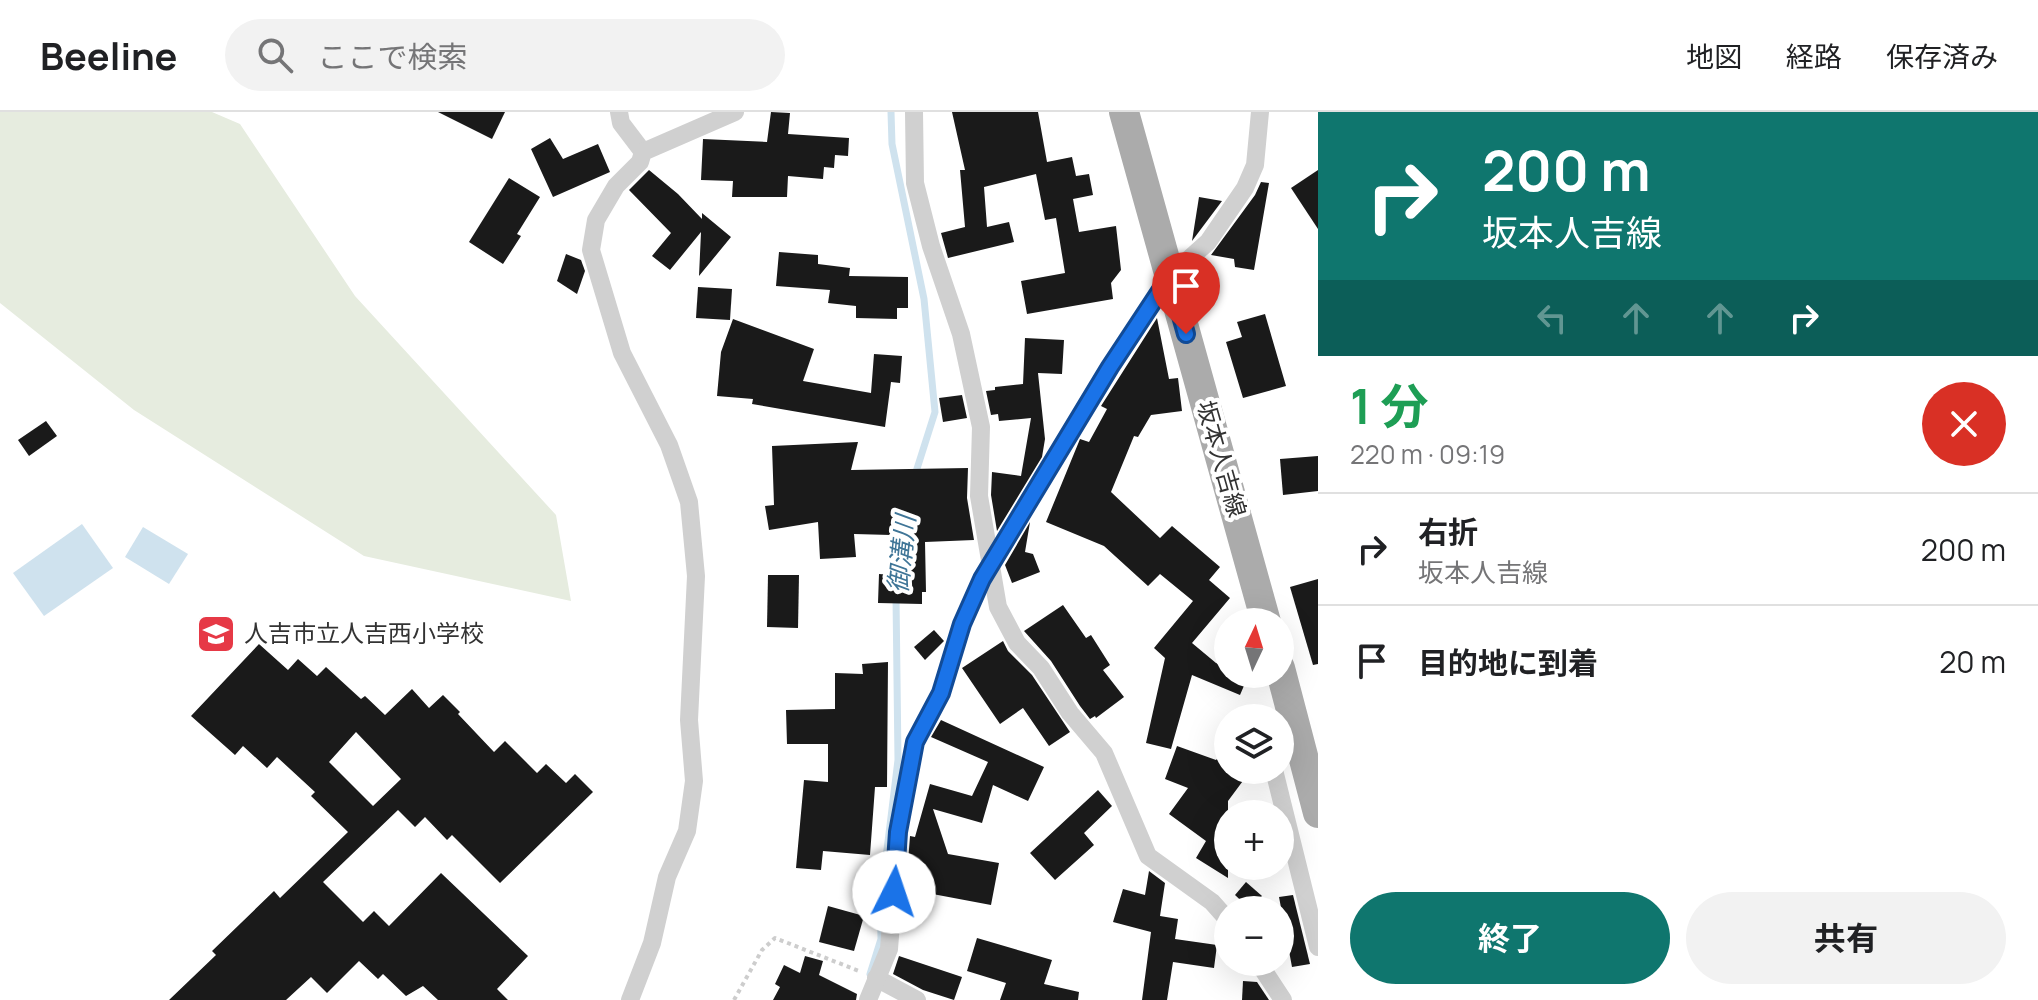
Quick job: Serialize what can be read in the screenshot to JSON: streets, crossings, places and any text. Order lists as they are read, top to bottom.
{
  "streets": {
    "main road": ["坂本人吉線"]
  },
  "water": ["御溝川"],
  "places": {
    "school or university": ["人吉市立人吉西小学校"]
  },
  "north": "top",
  "page": {
    "header": "Beeline",
    "search": "ここで検索",
    "nav": ["地図", "経路", "保存済み"],
    "turn": ["200 m", "坂本人吉線"],
    "heading": ["1 分", "220 m · 09:19"],
    "list": [
      {
        "name": "右折",
        "note": "坂本人吉線",
        "value": "200 m"
      },
      {
        "name": "目的地に到着",
        "value": "20 m"
      }
    ],
    "map_buttons": ["+", "−"],
    "buttons": ["終了", "共有"]
  }
}
